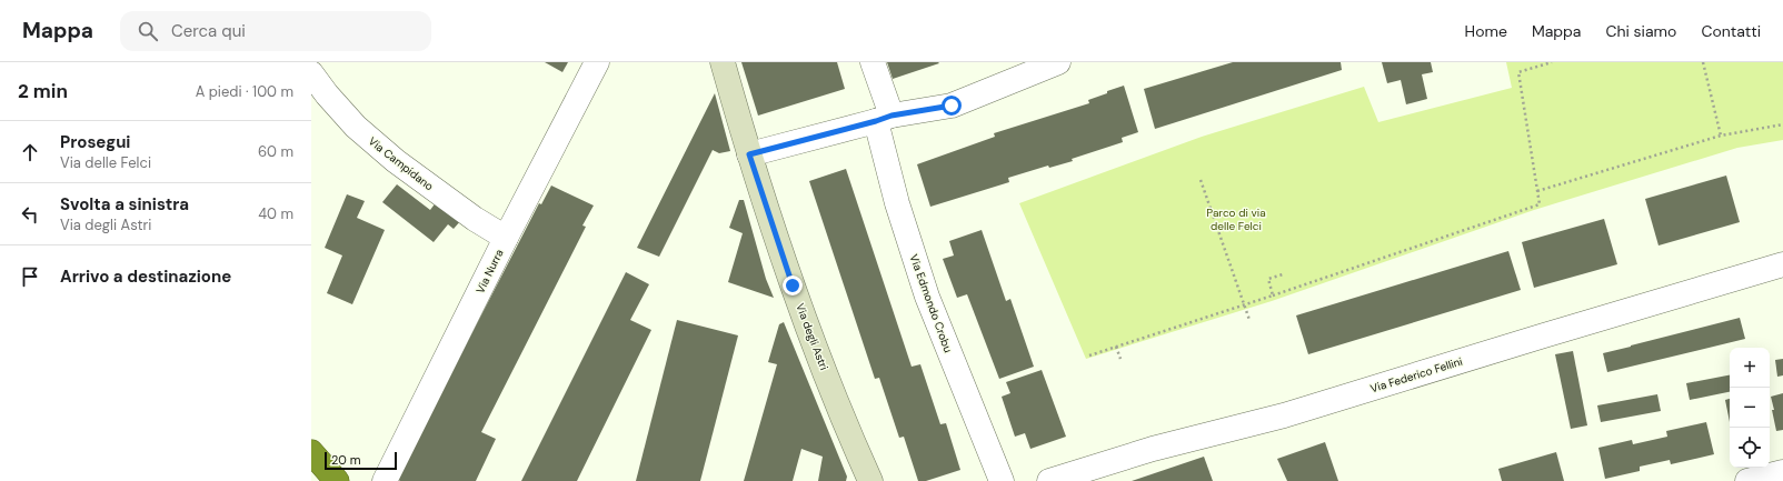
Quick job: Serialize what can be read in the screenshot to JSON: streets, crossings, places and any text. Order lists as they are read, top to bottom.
{
  "streets": {
    "street": [
      "Via Campidano",
      "Via Nurra",
      "Via Edmondo Crobu",
      "Via degli Astri",
      "Via Federico Fellini"
    ]
  },
  "crossings": [
    ["Via Campidano", "Via Nurra"]
  ],
  "parks": ["Parco di via delle Felci"],
  "scale_bar": "20 m",
  "page": {
    "header": "Mappa",
    "search": "Cerca qui",
    "nav": [
      "Home",
      "Mappa",
      "Chi siamo",
      "Contatti"
    ],
    "heading": ["2 min", "A piedi · 100 m"],
    "list": [
      ["Prosegui", "Via delle Felci", "60 m"],
      ["Svolta a sinistra", "Via degli Astri", "40 m"],
      "Arrivo a destinazione"
    ],
    "map_buttons": ["+", "−"],
    "scale": "20 m"
  }
}
